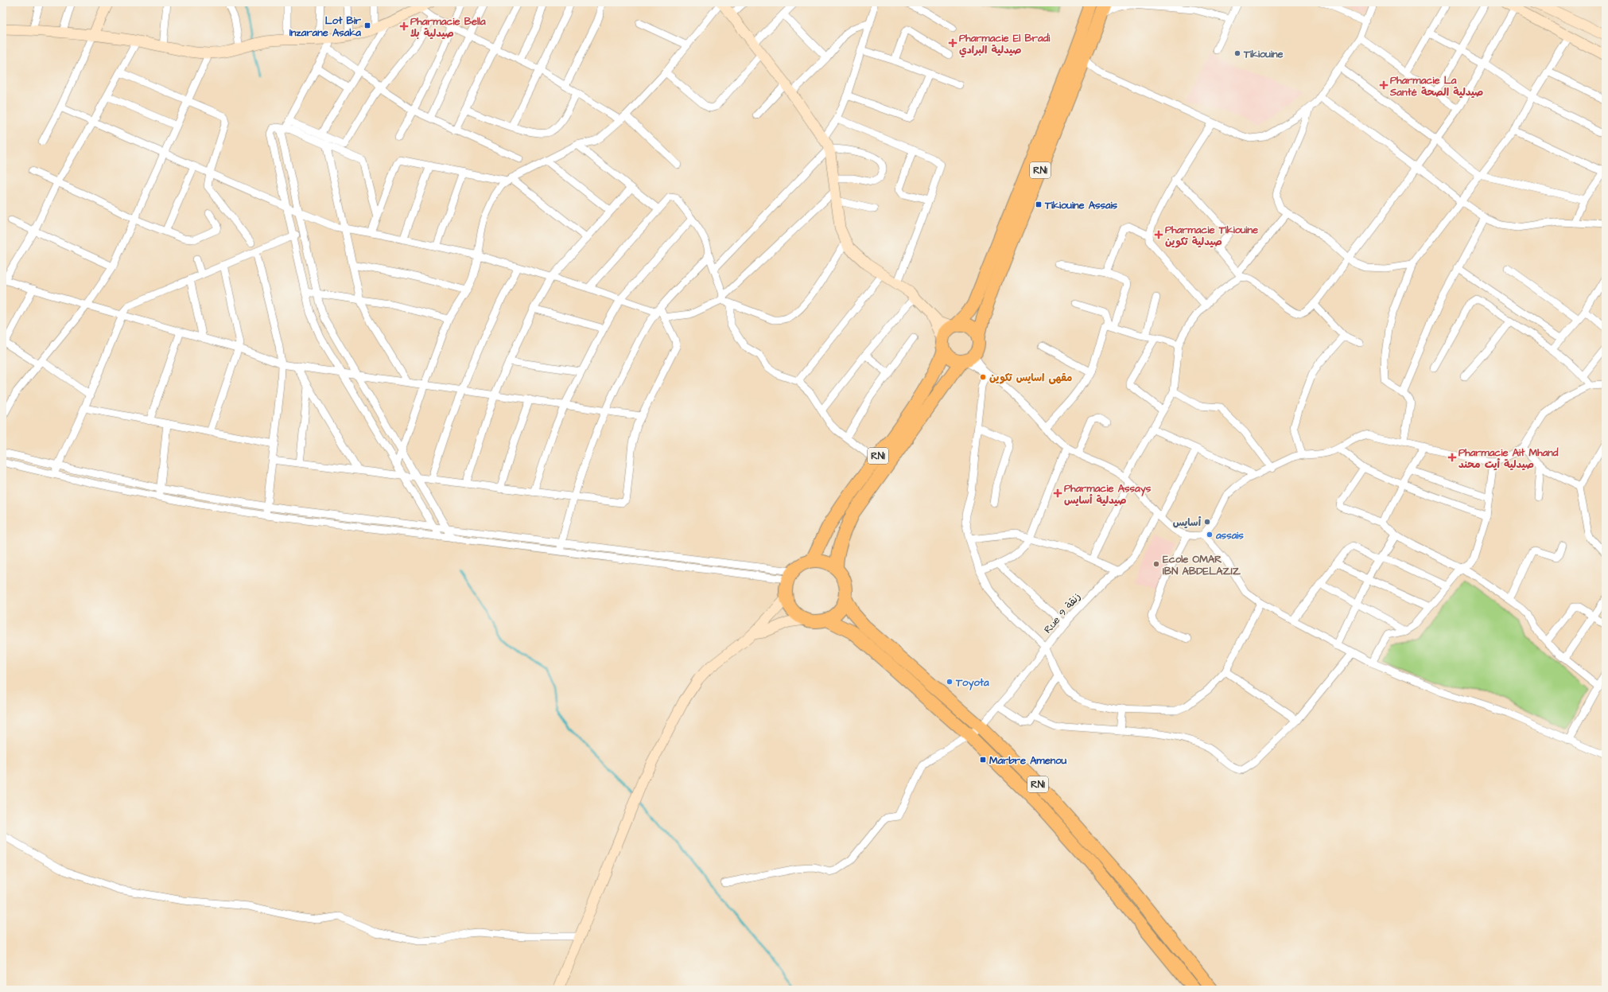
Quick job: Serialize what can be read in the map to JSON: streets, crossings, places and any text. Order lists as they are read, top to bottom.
{
  "streets": {
    "highway": ["RN1"],
    "street": ["Rue 9 زنقة"]
  },
  "crossings": [
    ["RN1", "Rue 9 زنقة"]
  ],
  "places": {
    "transit": ["Lot Bir Inzarane Asaka", "Tikiouine Assais", "Marbre Amenou"],
    "health": [
      "Pharmacie Bella صيدلية بلا",
      "Pharmacie El Bradi صيدلية البرادي",
      "Pharmacie La Santé صيدلية الصحة",
      "Pharmacie Tikiouine صيدلية تكوين",
      "Pharmacie Ait Mhand صيدلية أيت محند",
      "Pharmacie Assays صيدلية أسايس"
    ],
    "other": [
      "Tikiouine",
      "مقهى اسايس تكوين",
      "أسايس",
      "assais",
      "Ecole OMAR IBN ABDELAZIZ",
      "Toyota"
    ]
  }
}
